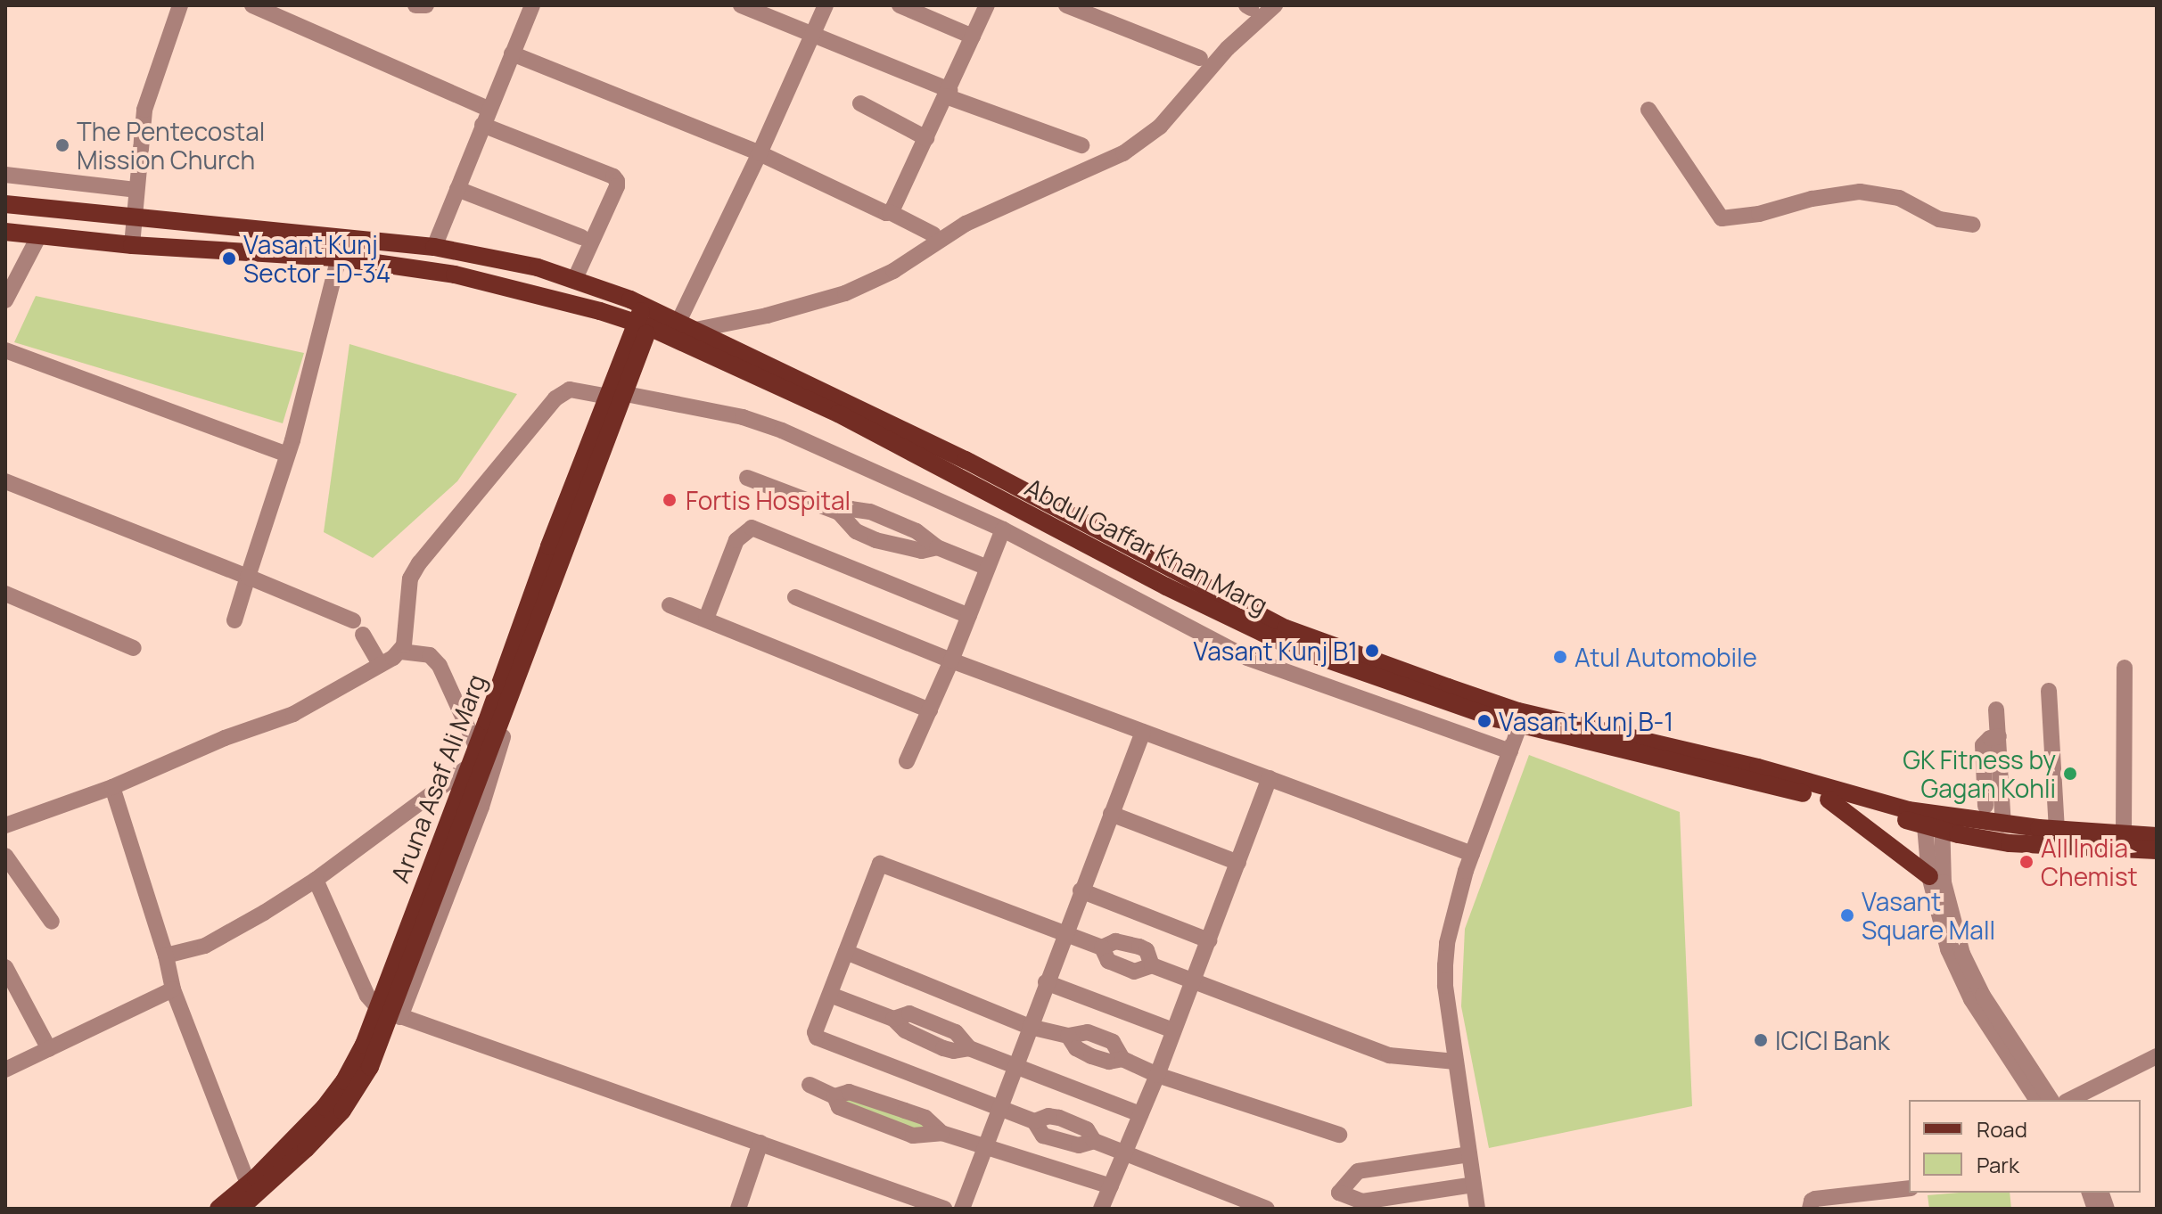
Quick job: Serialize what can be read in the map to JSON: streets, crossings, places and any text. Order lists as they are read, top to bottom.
{
  "streets": {
    "main road": ["Abdul Gaffar Khan Marg", "Aruna Asaf Ali Marg"]
  },
  "crossings": [
    ["Abdul Gaffar Khan Marg", "Aruna Asaf Ali Marg"]
  ],
  "places": [
    "The Pentecostal Mission Church",
    "Vasant Kunj Sector -D-34",
    "Fortis Hospital",
    "Vasant Kunj B1",
    "Atul Automobile",
    "Vasant Kunj B-1",
    "GK Fitness by Gagan Kohli",
    "All India Chemist",
    "Vasant Square Mall",
    "ICICI Bank"
  ],
  "legend": ["Road", "Park"]
}
